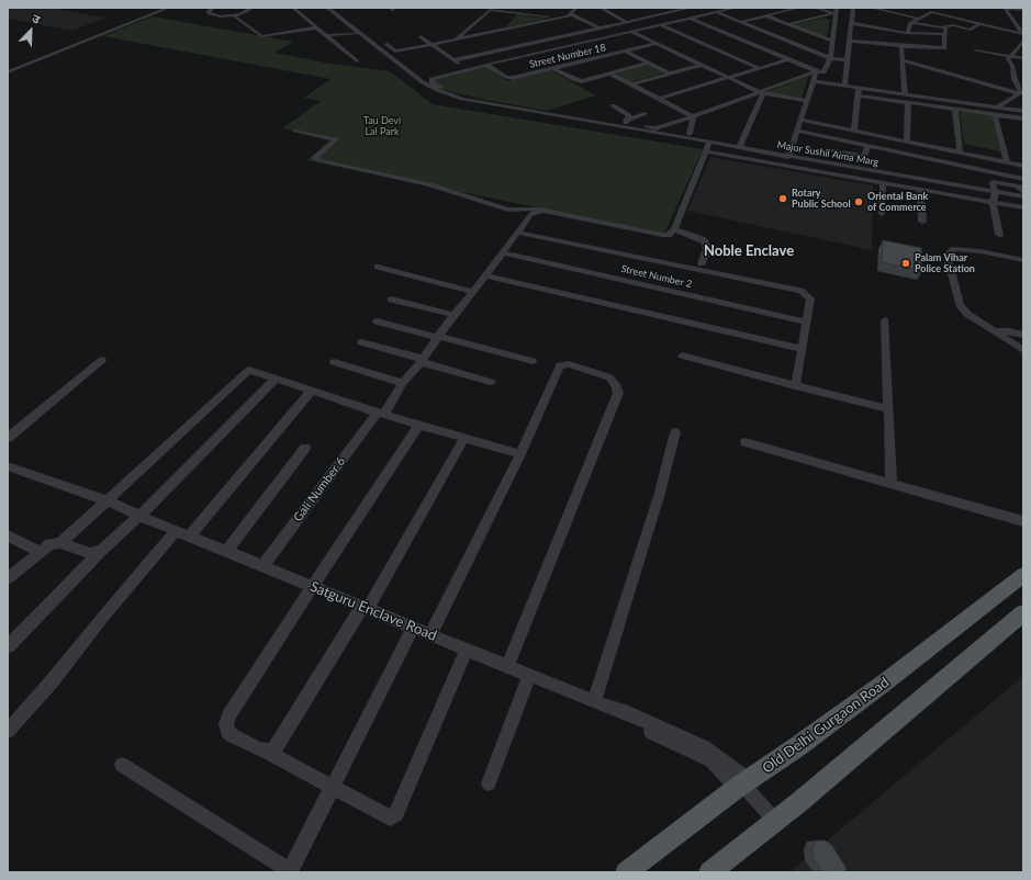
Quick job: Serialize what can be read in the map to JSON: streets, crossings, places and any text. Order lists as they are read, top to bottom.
{
  "streets": {
    "main road": ["Old Delhi Gurgaon Road"],
    "street": [
      "Street Number 18",
      "Major Sushil Aima Marg",
      "Street Number 2",
      "Gali Number 6",
      "Satguru Enclave Road"
    ]
  },
  "crossings": [
    ["Street Number 2", "Gali Number 6"],
    ["Gali Number 6", "Satguru Enclave Road"],
    ["Satguru Enclave Road", "Old Delhi Gurgaon Road"]
  ],
  "districts": ["Noble Enclave"],
  "parks": ["Tau Devi Lal Park"],
  "places": ["Rotary Public School", "Oriental Bank of Commerce", "Palam Vihar Police Station"],
  "north": "top right"
}
